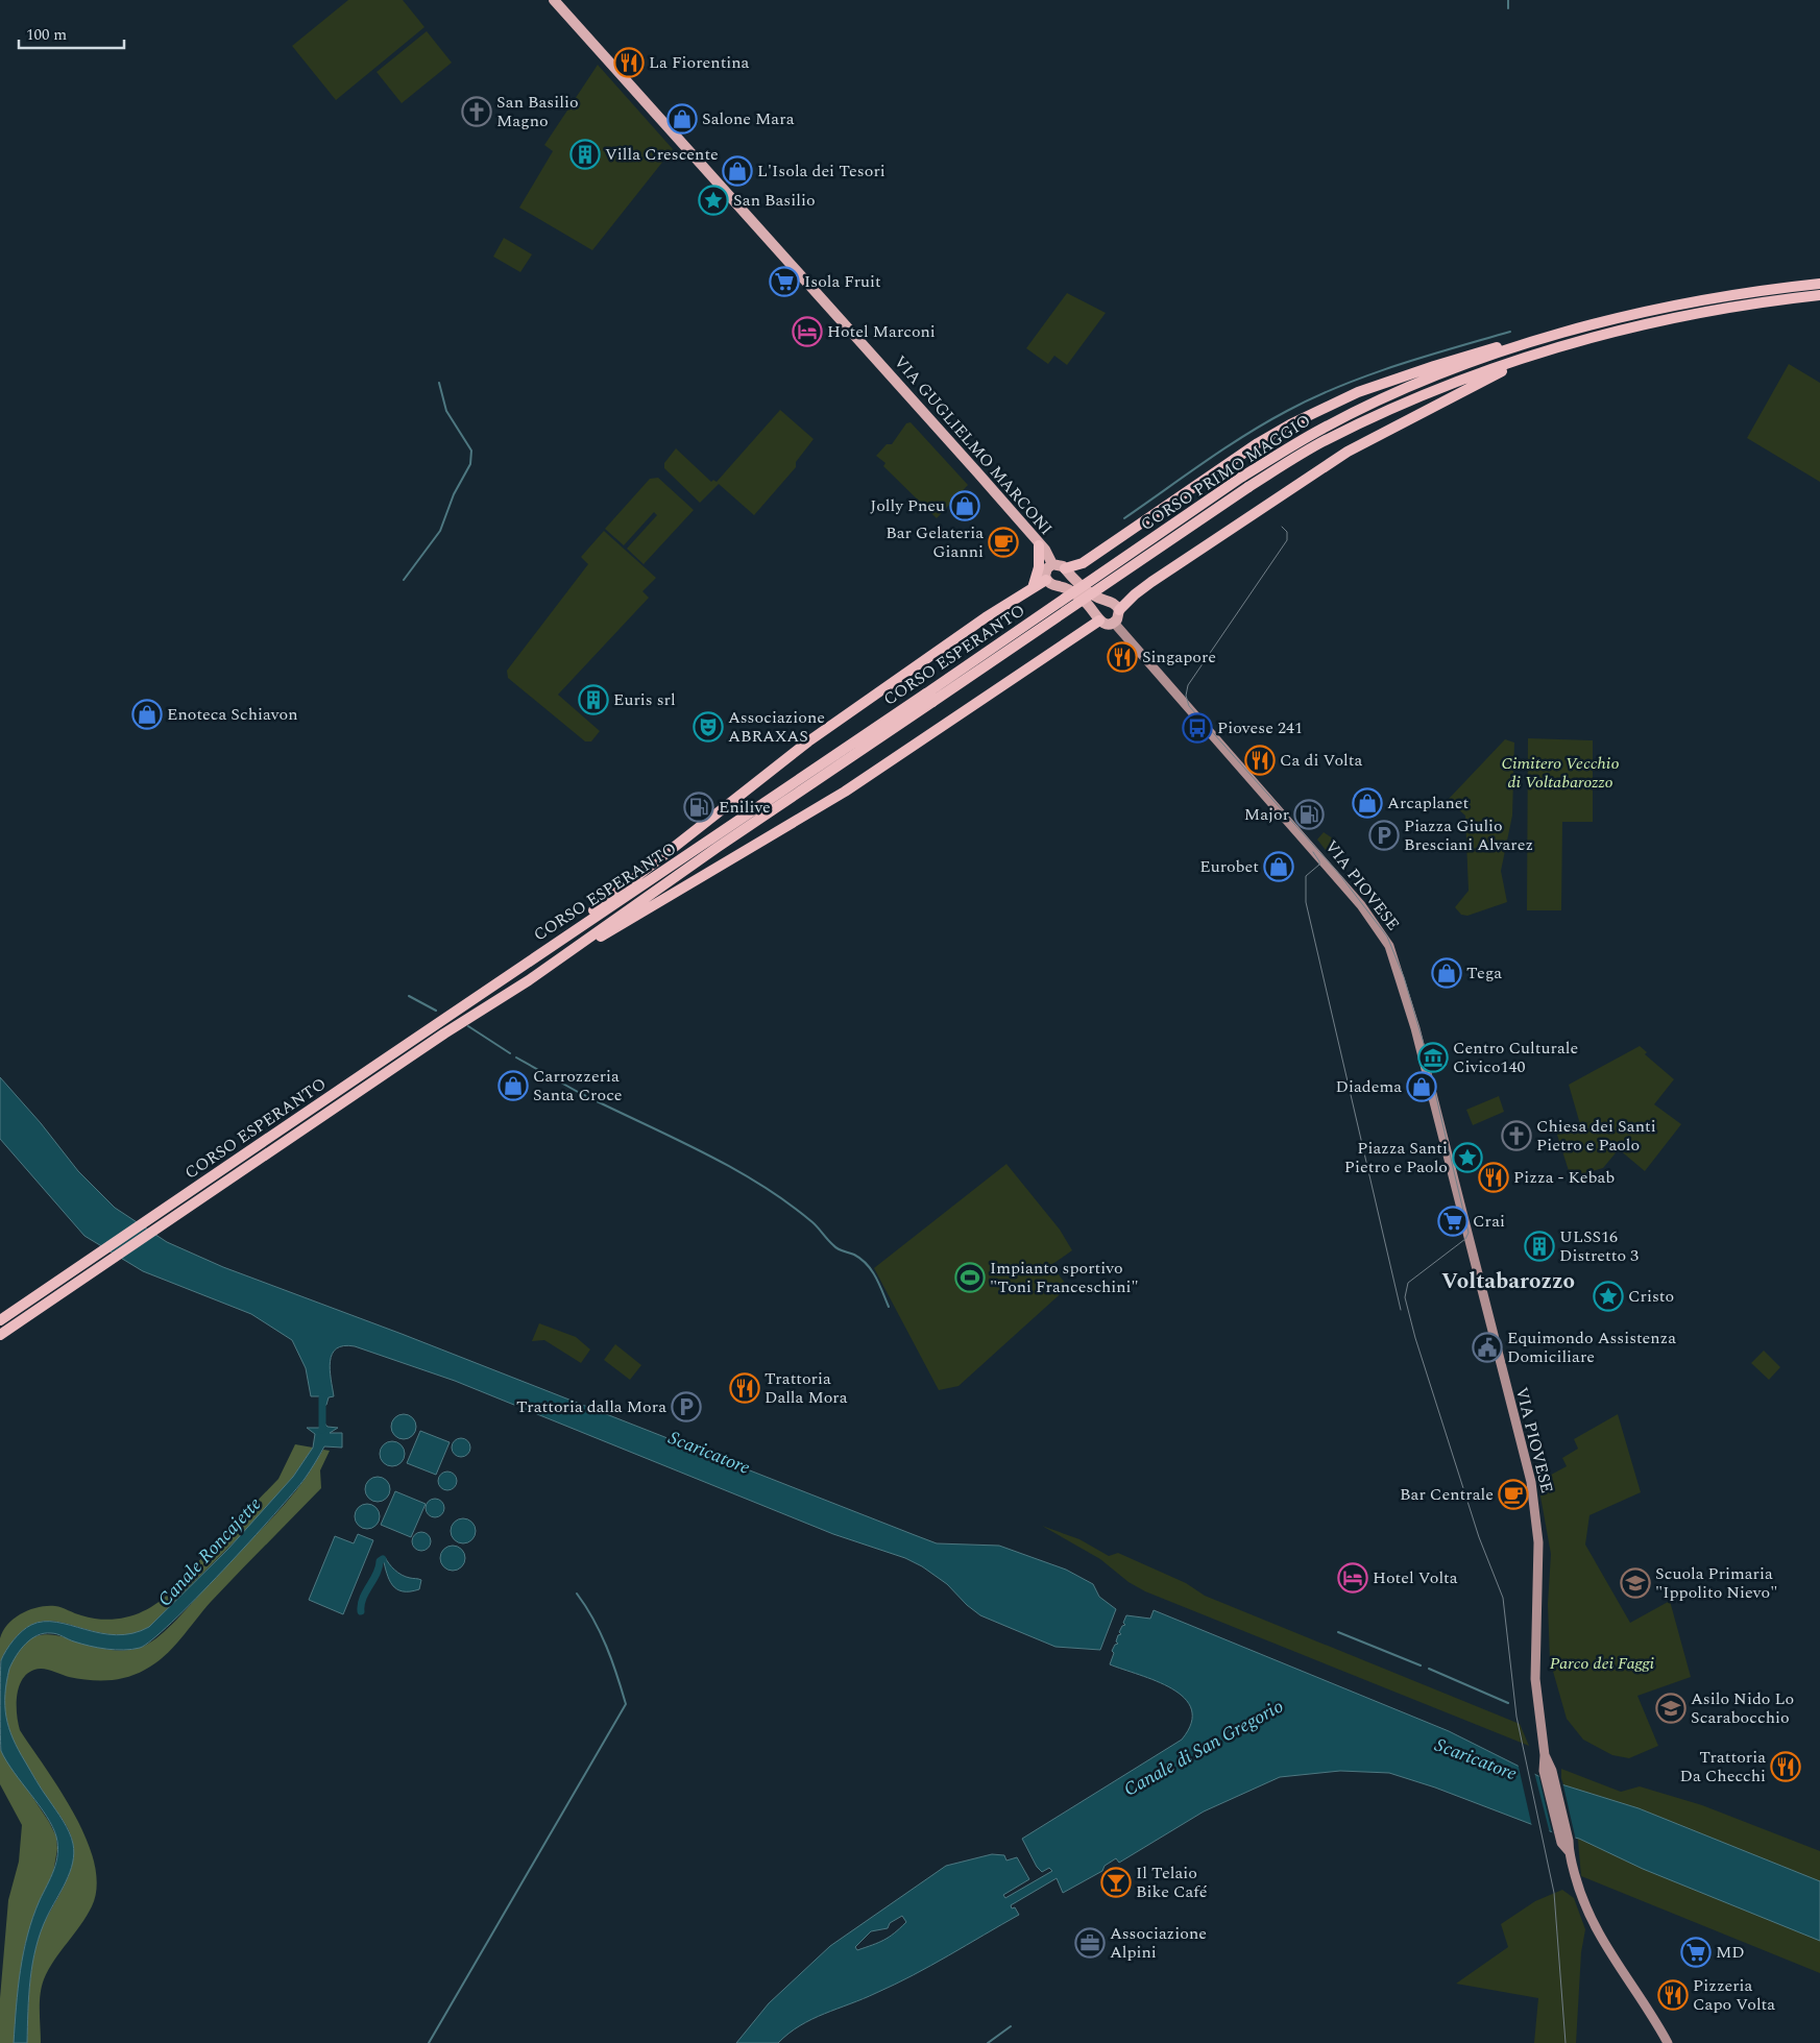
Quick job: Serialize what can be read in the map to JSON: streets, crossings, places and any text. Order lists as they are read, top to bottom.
{
  "streets": {
    "highway": ["CORSO PRIMO MAGGIO", "CORSO ESPERANTO"],
    "main road": ["VIA GUGLIELMO MARCONI", "VIA PIOVESE"]
  },
  "crossings": [
    ["CORSO PRIMO MAGGIO", "CORSO ESPERANTO"]
  ],
  "districts": ["Voltabarozzo"],
  "water": ["Scaricatore", "Canale Roncajette", "Canale di San Gregorio"],
  "parks": ["Cimitero Vecchio di Voltabarozzo", "Parco dei Faggi"],
  "places": {
    "restaurant": [
      "La Fiorentina",
      "Singapore",
      "Ca di Volta",
      "Pizza - Kebab",
      "Trattoria Dalla Mora",
      "Trattoria Da Checchi",
      "Pizzeria Capo Volta"
    ],
    "church": ["San Basilio Magno", "Chiesa dei Santi Pietro e Paolo"],
    "shop": [
      "Salone Mara",
      "L'Isola dei Tesori",
      "Jolly Pneu",
      "Enoteca Schiavon",
      "Arcaplanet",
      "Eurobet",
      "Tega",
      "Carrozzeria Santa Croce",
      "Diadema"
    ],
    "building": ["Villa Crescente", "Euris srl", "ULSS16 Distretto 3"],
    "place": ["San Basilio", "Piazza Santi Pietro e Paolo", "Cristo"],
    "supermarket": ["Isola Fruit", "Crai", "MD"],
    "hotel": ["Hotel Marconi", "Hotel Volta"],
    "cafe": ["Bar Gelateria Gianni", "Bar Centrale"],
    "theatre": ["Associazione ABRAXAS"],
    "bus stop": ["Piovese 241"],
    "fuel station": ["Enilive", "Major"],
    "parking": ["Piazza Giulio Bresciani Alvarez", "Trattoria dalla Mora"],
    "museum": ["Centro Culturale Civico140"],
    "sports": ["Impianto sportivo \"Toni Franceschini\""],
    "public building": ["Equimondo Assistenza Domiciliare"],
    "school or university": ["Scuola Primaria \"Ippolito Nievo\"", "Asilo Nido Lo Scarabocchio"],
    "bar": ["Il Telaio Bike Café"],
    "office": ["Associazione Alpini"]
  },
  "scale_bar": "100 m"
}
